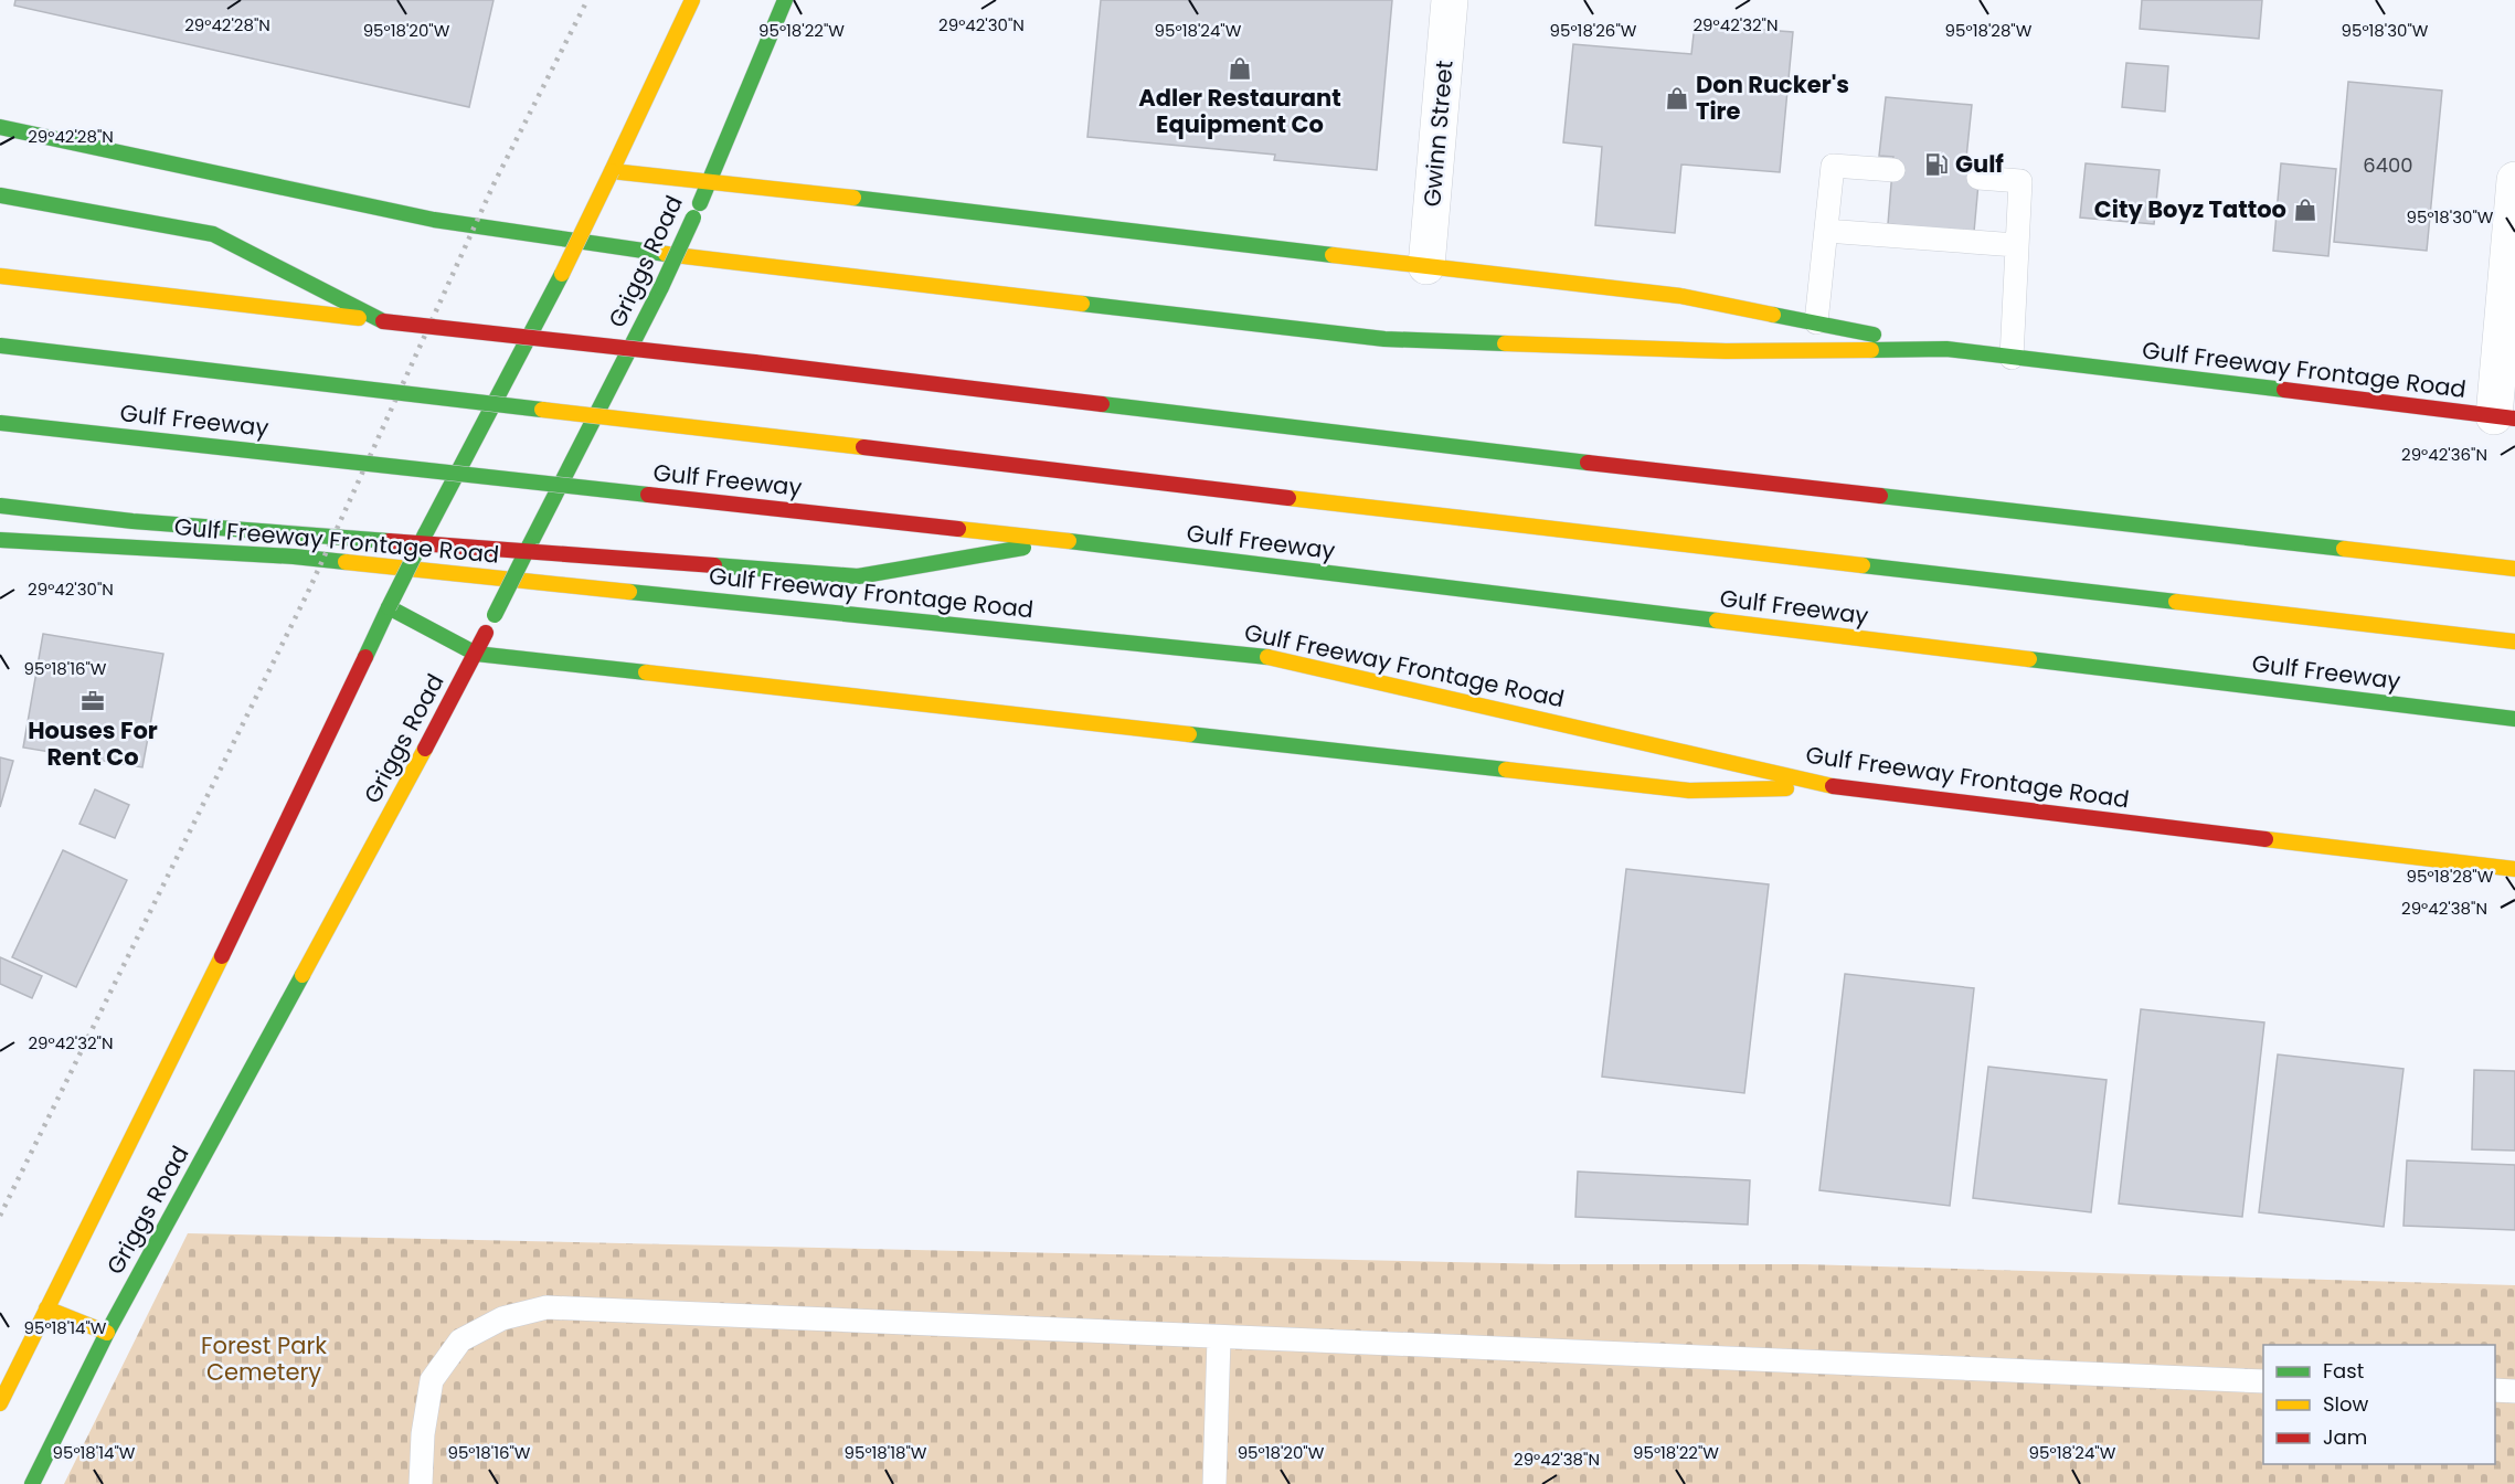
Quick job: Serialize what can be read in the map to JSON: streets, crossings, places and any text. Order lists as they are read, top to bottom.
{
  "streets": {
    "main road": ["Griggs Road", "Gulf Freeway Frontage Road", "Gulf Freeway"],
    "street": ["Gwinn Street"]
  },
  "parks": ["Forest Park Cemetery"],
  "places": {
    "shop": ["Adler Restaurant Equipment Co", "Don Rucker's Tire", "City Boyz Tattoo"],
    "fuel station": ["Gulf"],
    "office": ["Houses For Rent Co"]
  },
  "house_numbers": ["6400"],
  "legend": ["Fast", "Slow", "Jam"],
  "coordinates": [
    "29°42'28\"N",
    "29°42'30\"N",
    "29°42'32\"N",
    "95°18'20\"W",
    "95°18'28\"W",
    "95°18'30\"W",
    "95°18'22\"W",
    "95°18'24\"W",
    "95°18'26\"W",
    "29°42'36\"N",
    "95°18'16\"W",
    "29°42'38\"N",
    "95°18'14\"W",
    "95°18'18\"W"
  ]
}
